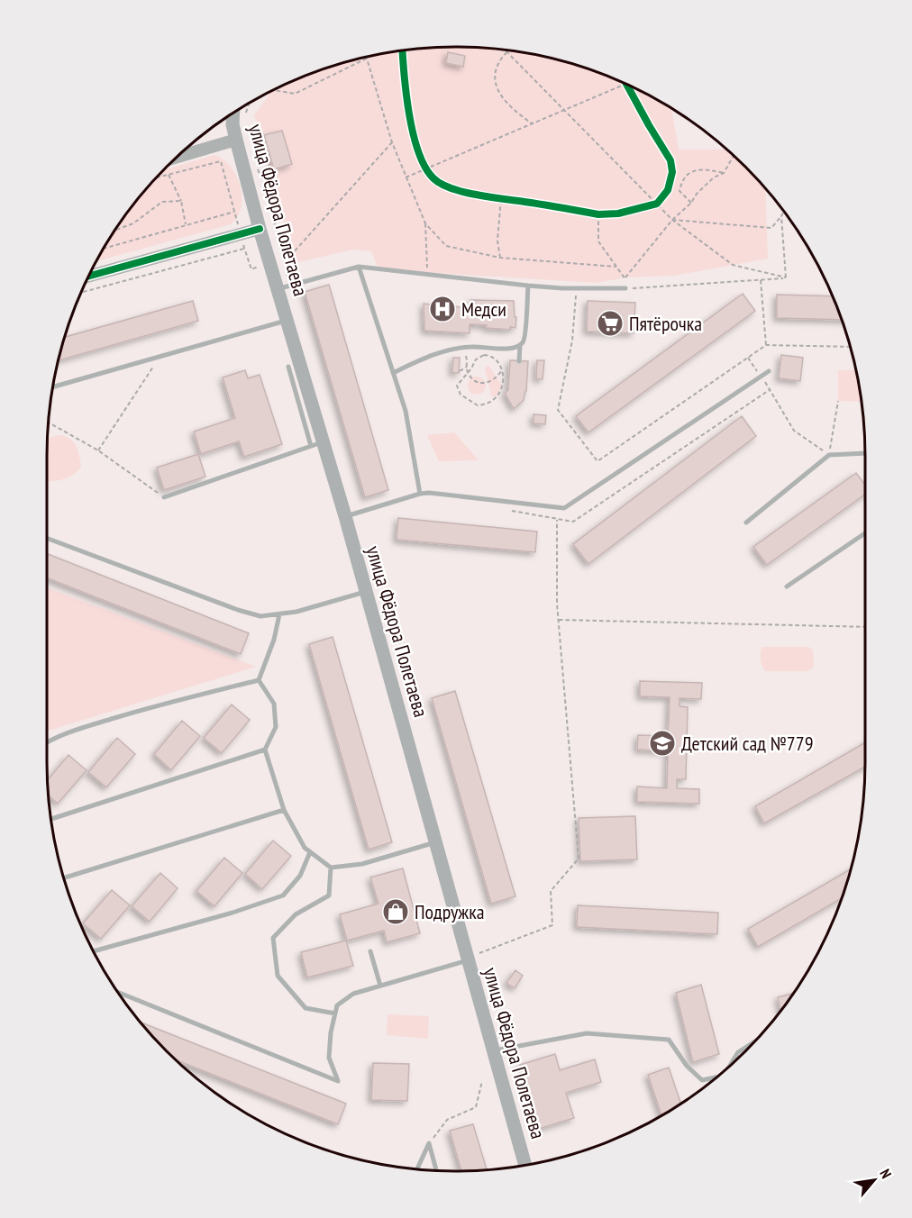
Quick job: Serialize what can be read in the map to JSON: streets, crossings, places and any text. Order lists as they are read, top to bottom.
{
  "streets": {
    "main road": ["улица Фёдора Полетаева"]
  },
  "places": {
    "hospital": ["Медси"],
    "supermarket": ["Пятёрочка"],
    "school or university": ["Детский сад №779"],
    "shop": ["Подружка"]
  },
  "north": "top right"
}
